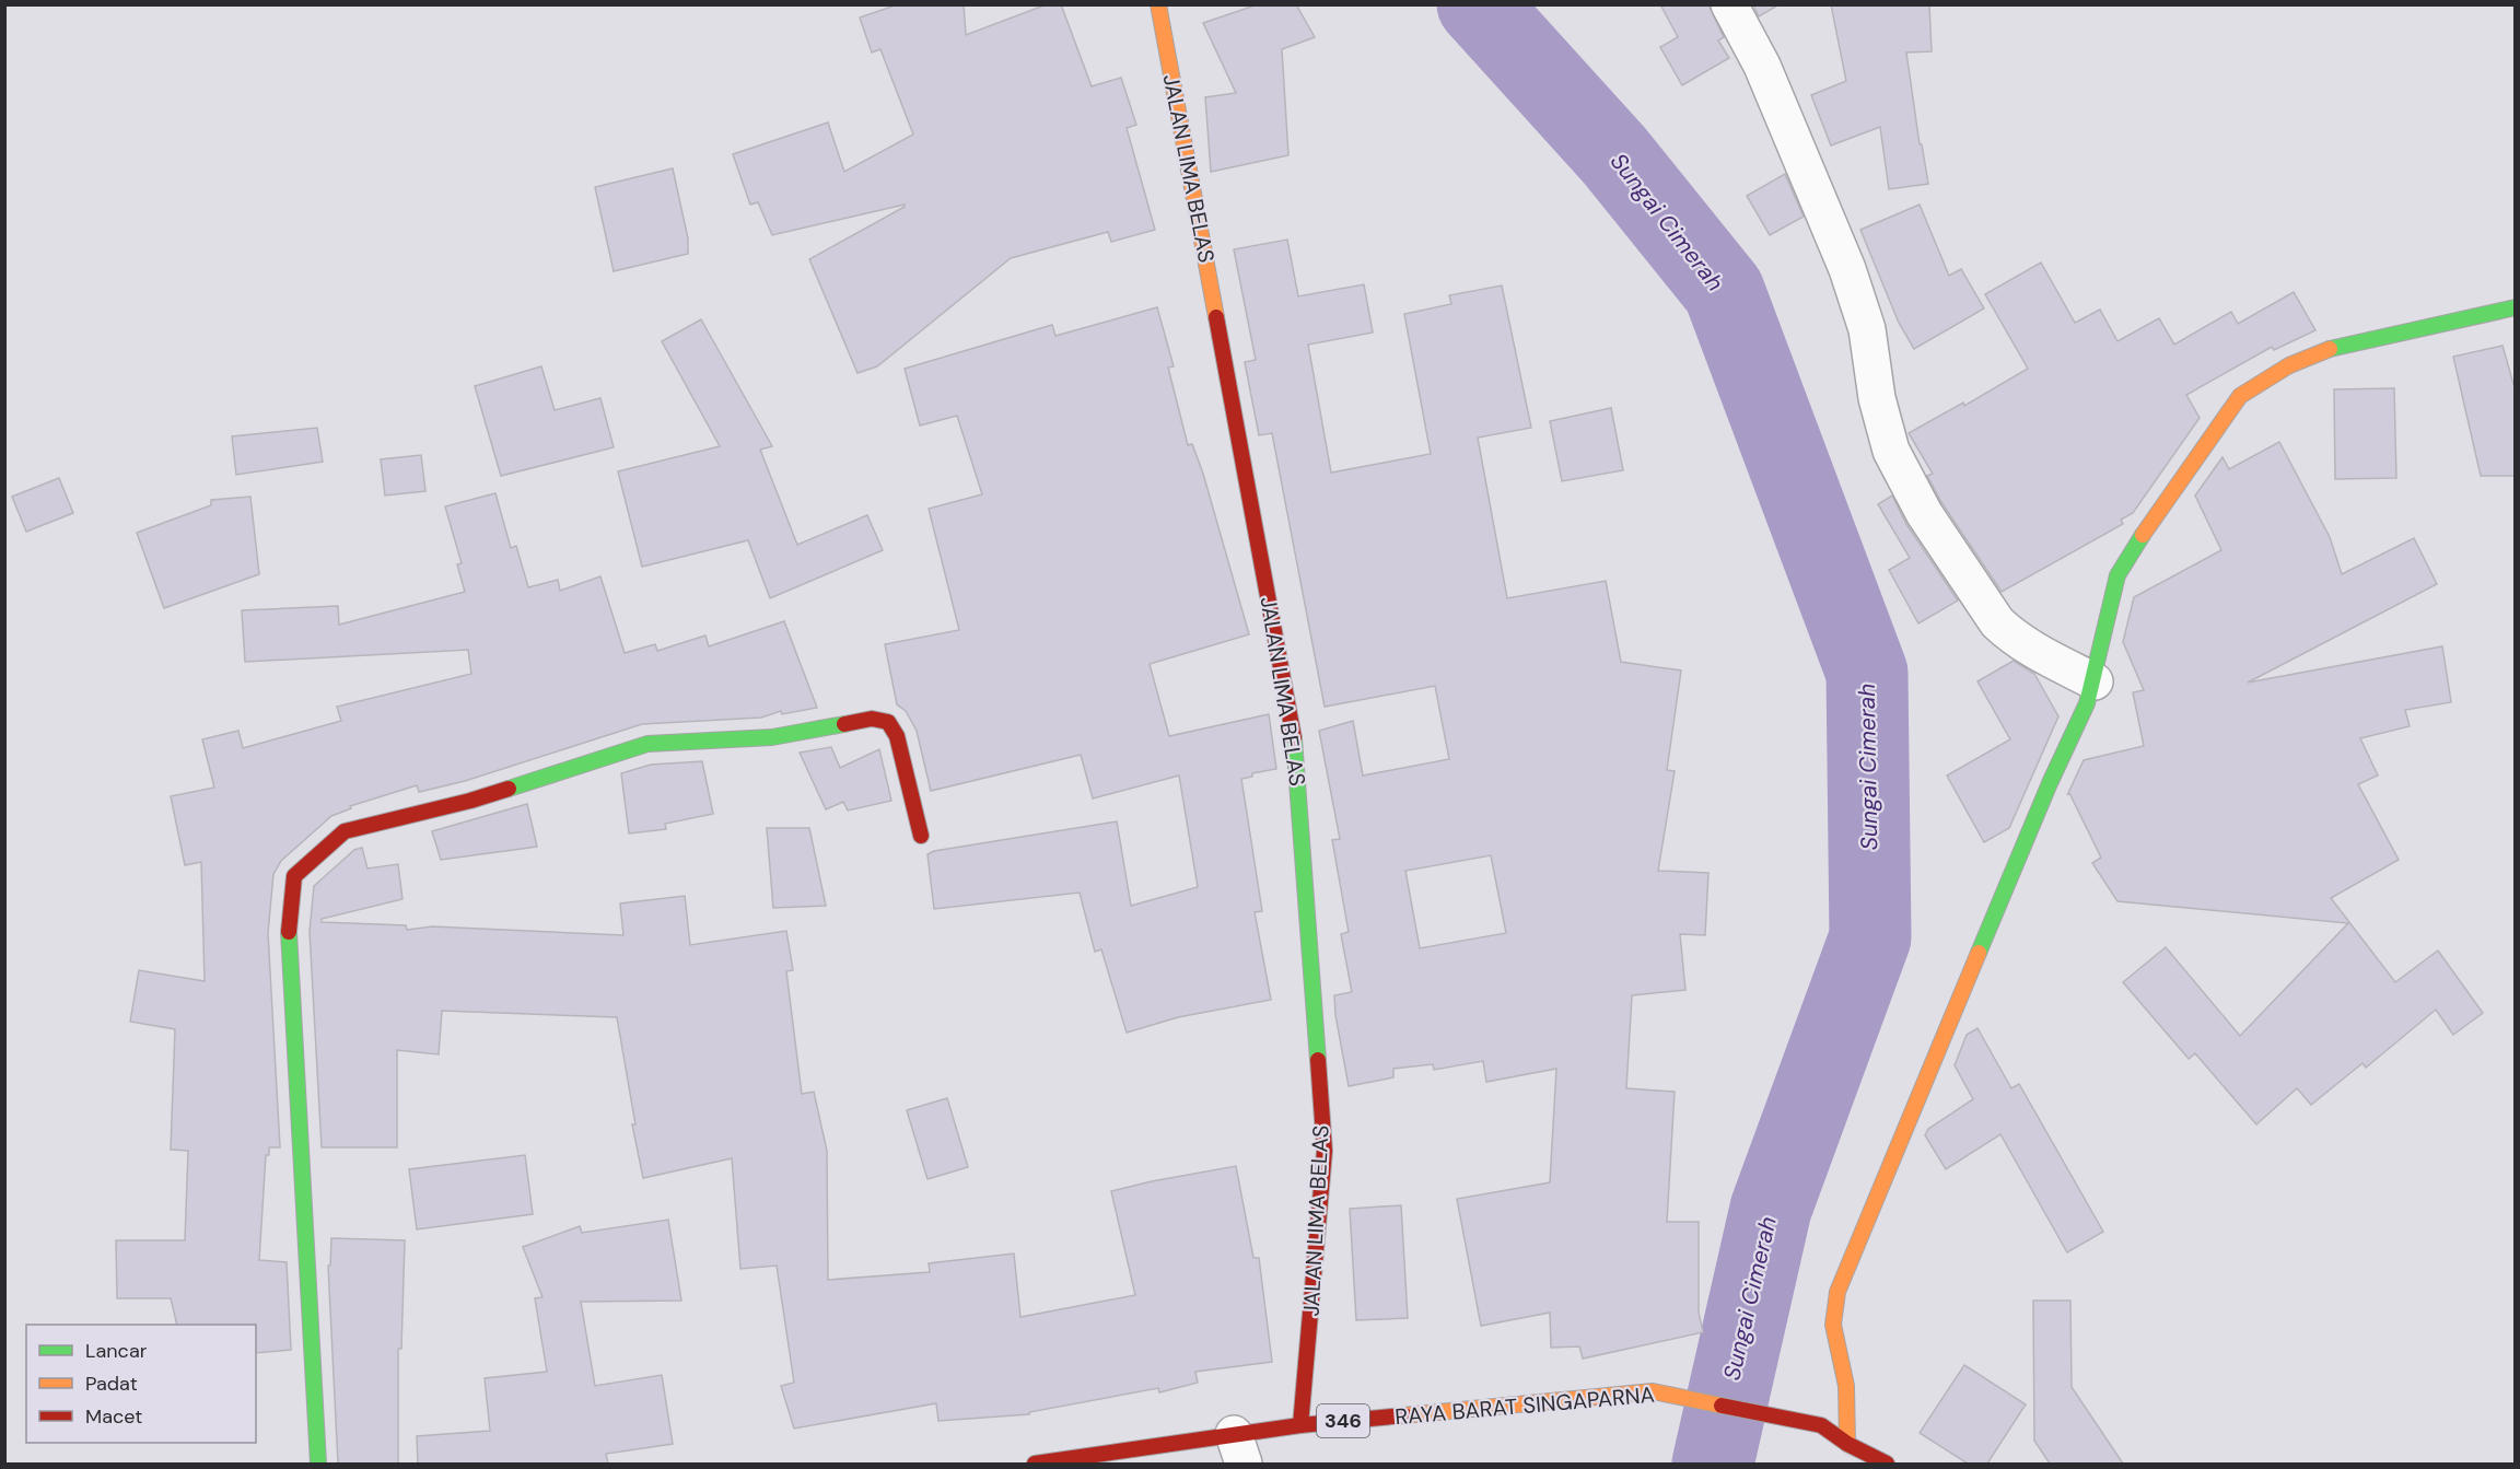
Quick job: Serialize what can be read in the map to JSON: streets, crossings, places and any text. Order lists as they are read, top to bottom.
{
  "streets": {
    "street": ["JALAN LIMA BELAS", "RAYA BARAT SINGAPARNA", "346"]
  },
  "crossings": [
    ["JALAN LIMA BELAS", "RAYA BARAT SINGAPARNA"]
  ],
  "water": ["Sungai Cimerah"],
  "legend": ["Lancar", "Padat", "Macet"]
}
